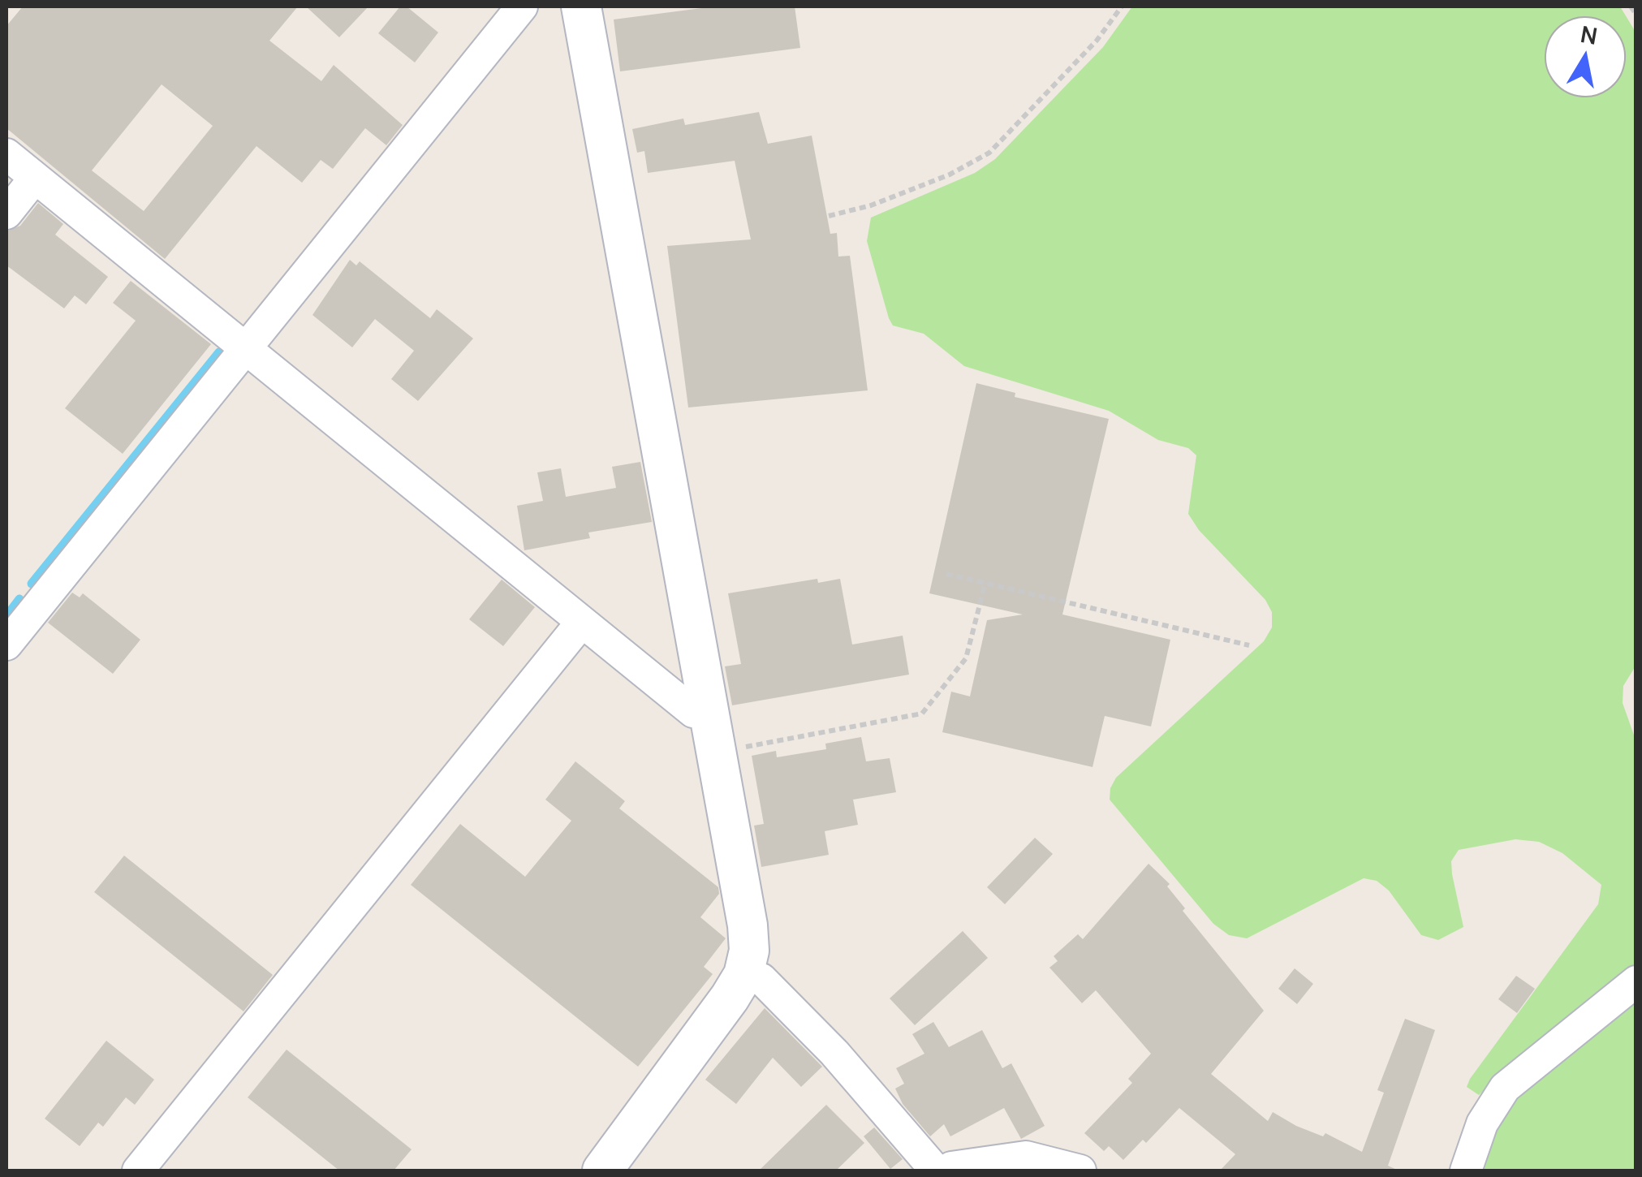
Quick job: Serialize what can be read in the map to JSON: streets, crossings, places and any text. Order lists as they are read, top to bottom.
{
  "north": "top"
}
